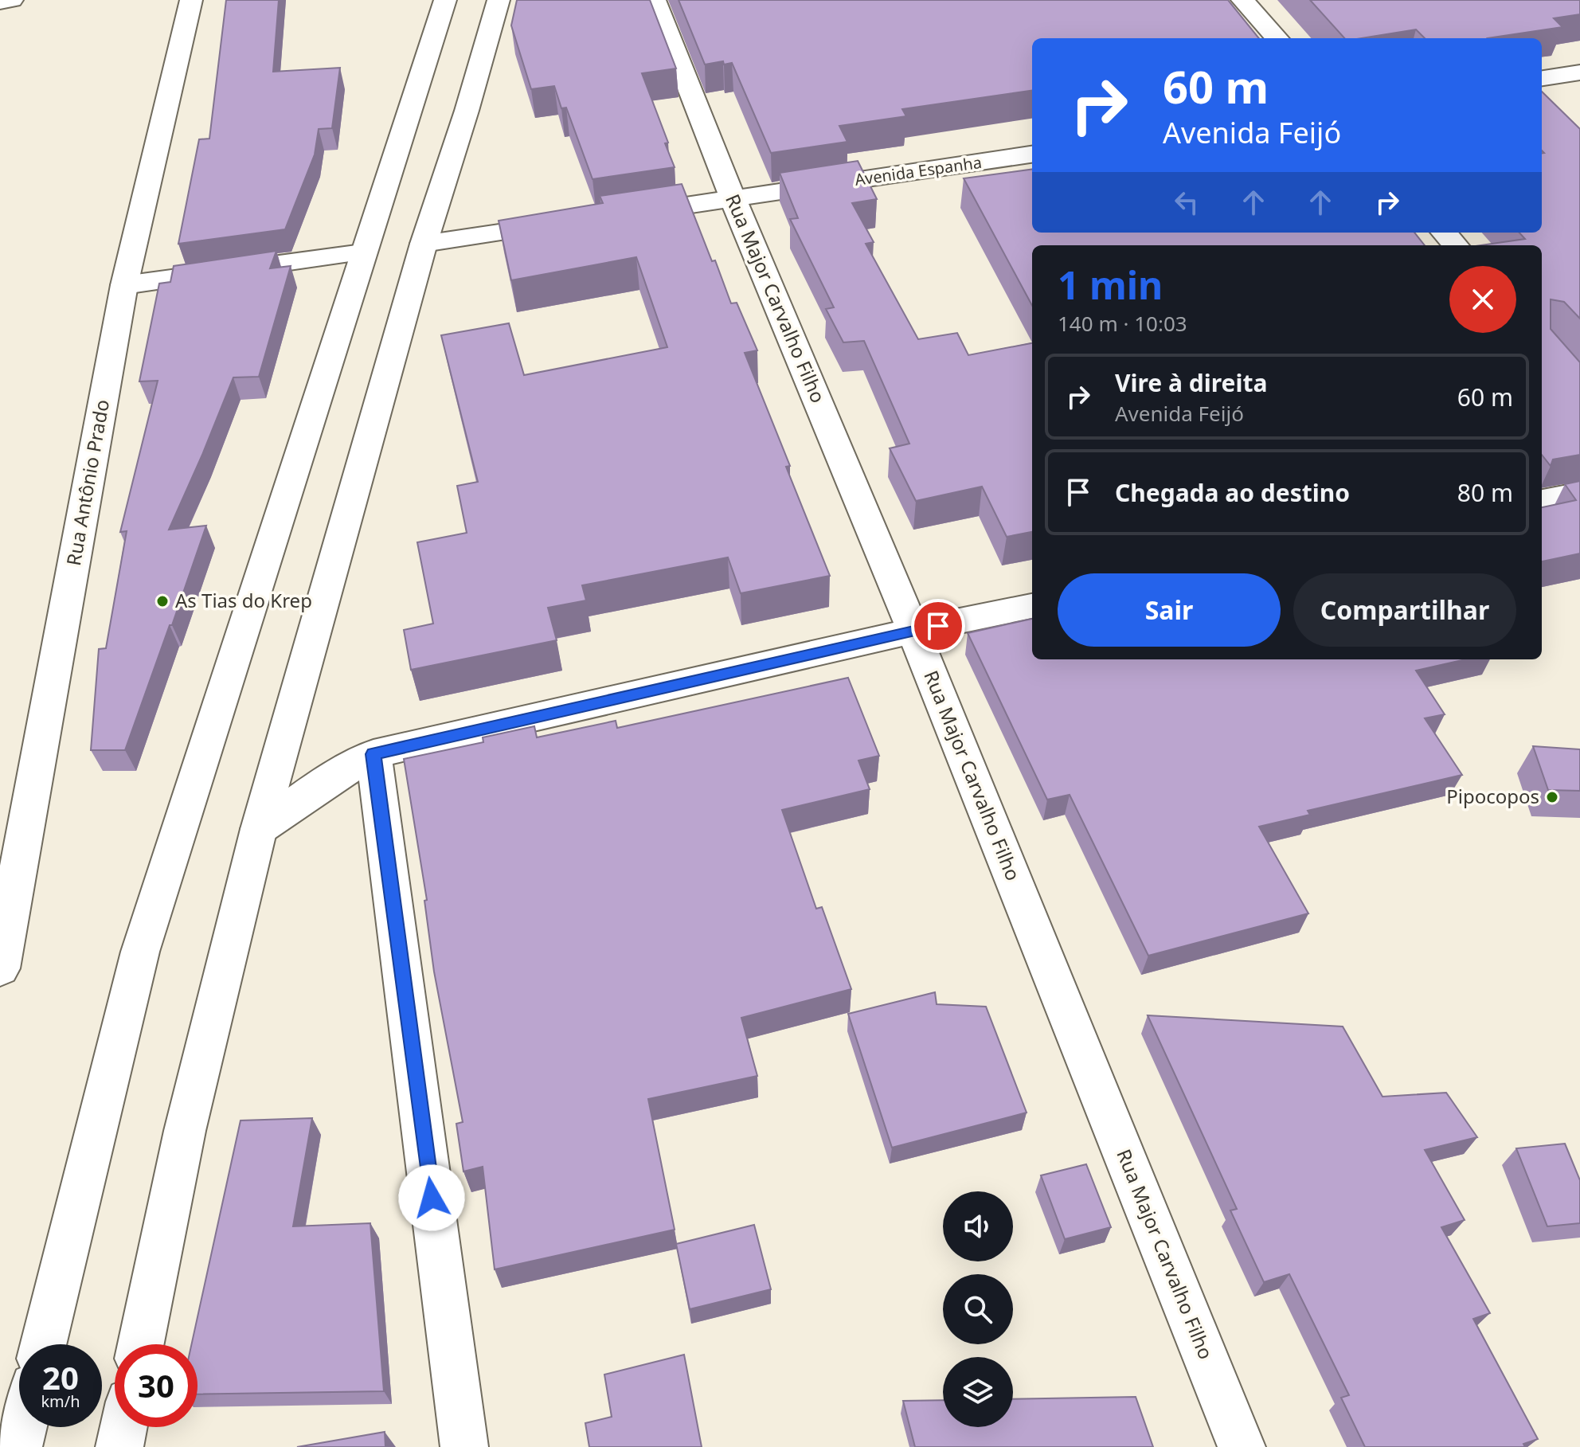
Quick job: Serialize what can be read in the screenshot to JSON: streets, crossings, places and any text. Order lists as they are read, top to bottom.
{
  "streets": {
    "main road": ["Avenida Espanha", "Rua Major Carvalho Filho", "Rua Antônio Prado"]
  },
  "crossings": [
    ["Avenida Espanha", "Rua Major Carvalho Filho"]
  ],
  "places": ["As Tias do Krep", "Pipocopos"],
  "page": {
    "turn": ["60 m", "Avenida Feijó"],
    "heading": ["1 min", "140 m · 10:03"],
    "list": [
      {
        "name": "Vire à direita",
        "note": "Avenida Feijó",
        "value": "60 m"
      },
      {
        "name": "Chegada ao destino",
        "value": "80 m"
      }
    ],
    "buttons": ["Sair", "Compartilhar"],
    "speed": "20 km/h",
    "limit": "30"
  }
}
